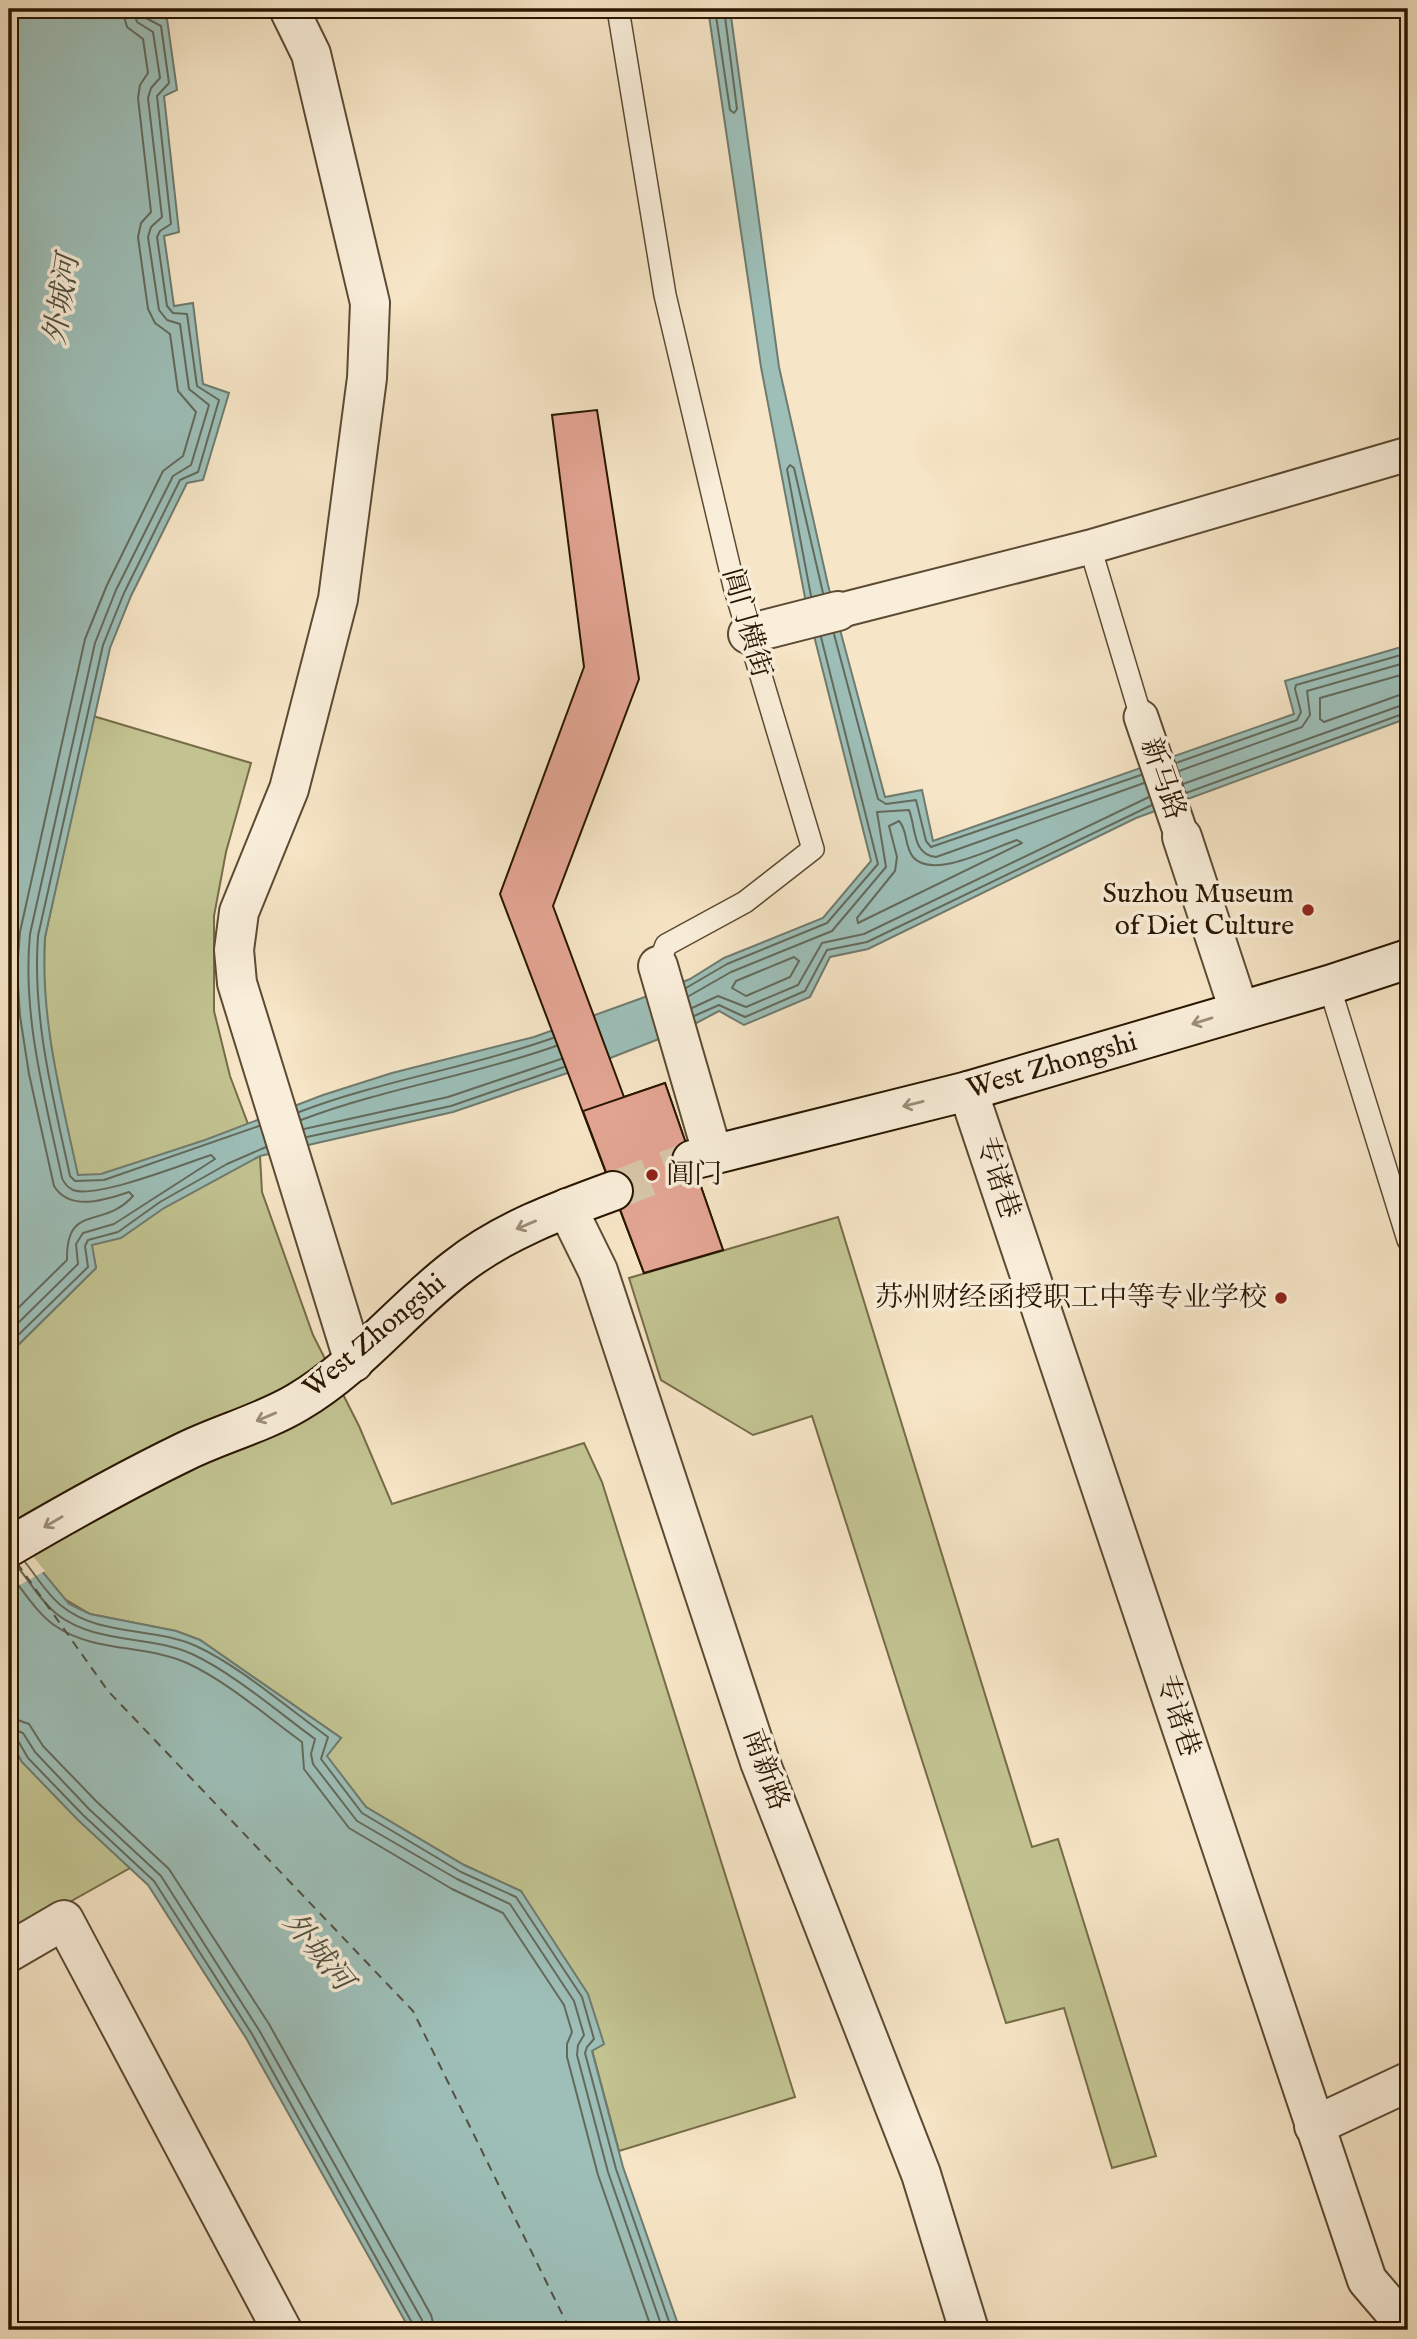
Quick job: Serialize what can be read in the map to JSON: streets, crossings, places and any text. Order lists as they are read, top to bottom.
{
  "streets": {
    "street": [
      "阊门横街",
      "新马路",
      "West Zhongshi",
      "专诸巷",
      "南新路"
    ]
  },
  "crossings": [
    ["阊门横街", "West Zhongshi"],
    ["新马路", "West Zhongshi"],
    ["West Zhongshi", "专诸巷"],
    ["West Zhongshi", "南新路"]
  ],
  "one_way": ["West Zhongshi"],
  "water": ["外城河"],
  "places": ["Suzhou Museum of Diet Culture", "阊门", "苏州财经函授职工中等专业学校"]
}
